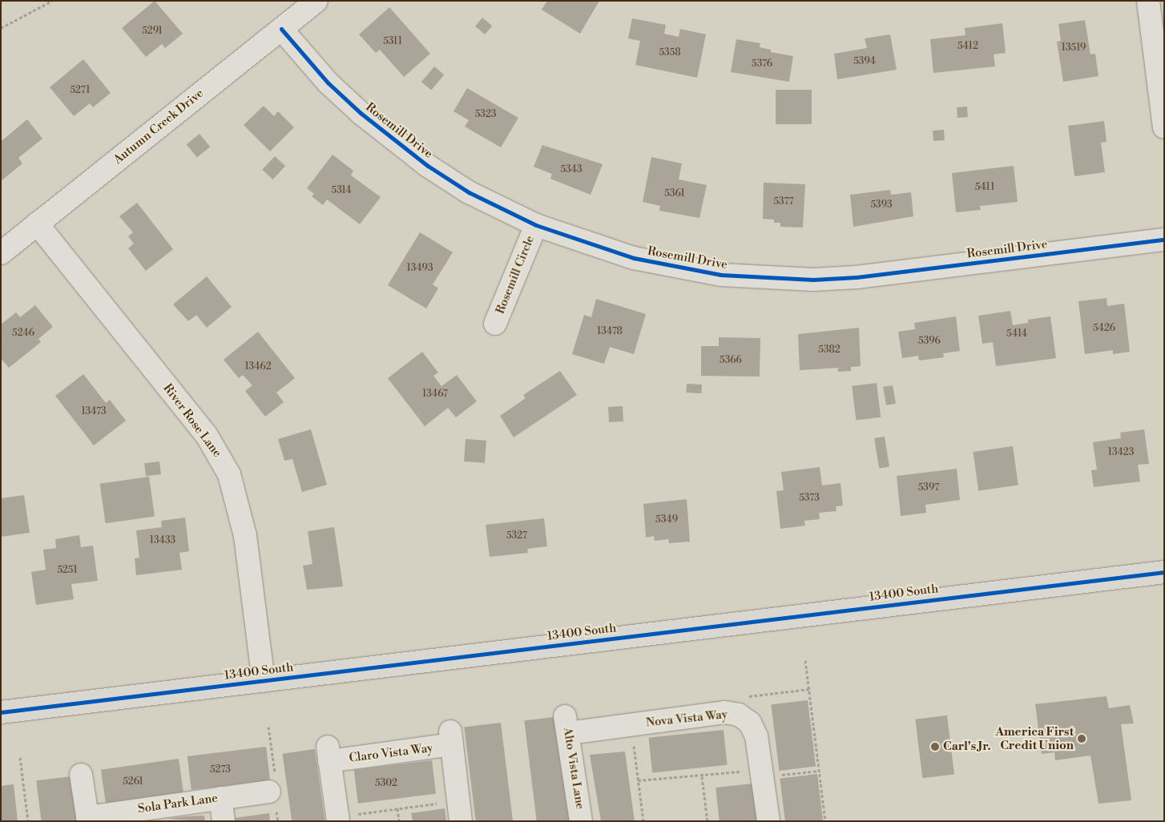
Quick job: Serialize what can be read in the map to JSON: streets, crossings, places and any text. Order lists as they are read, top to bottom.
{
  "streets": {
    "main road": ["13400 South"],
    "street": [
      "Autumn Creek Drive",
      "Rosemill Drive",
      "Rosemill Circle",
      "River Rose Lane",
      "Nova Vista Way",
      "Claro Vista Way",
      "Alto Vista Lane",
      "Sola Park Lane"
    ]
  },
  "crossings": [
    ["Autumn Creek Drive", "Rosemill Drive"],
    ["Autumn Creek Drive", "River Rose Lane"],
    ["Rosemill Drive", "Rosemill Circle"],
    ["River Rose Lane", "13400 South"],
    ["Nova Vista Way", "Alto Vista Lane"]
  ],
  "places": ["America First Credit Union", "Carl's Jr."],
  "house_numbers": [
    "5291",
    "5311",
    "5412",
    "13519",
    "5358",
    "5394",
    "5376",
    "5271",
    "5323",
    "5343",
    "5411",
    "5314",
    "5361",
    "5377",
    "5393",
    "13493",
    "5426",
    "13478",
    "5246",
    "5414",
    "5396",
    "5382",
    "5366",
    "13462",
    "13467",
    "13473",
    "13423",
    "5397",
    "5373",
    "5349",
    "5327",
    "13433",
    "5251",
    "5273",
    "5261",
    "5302"
  ]
}
